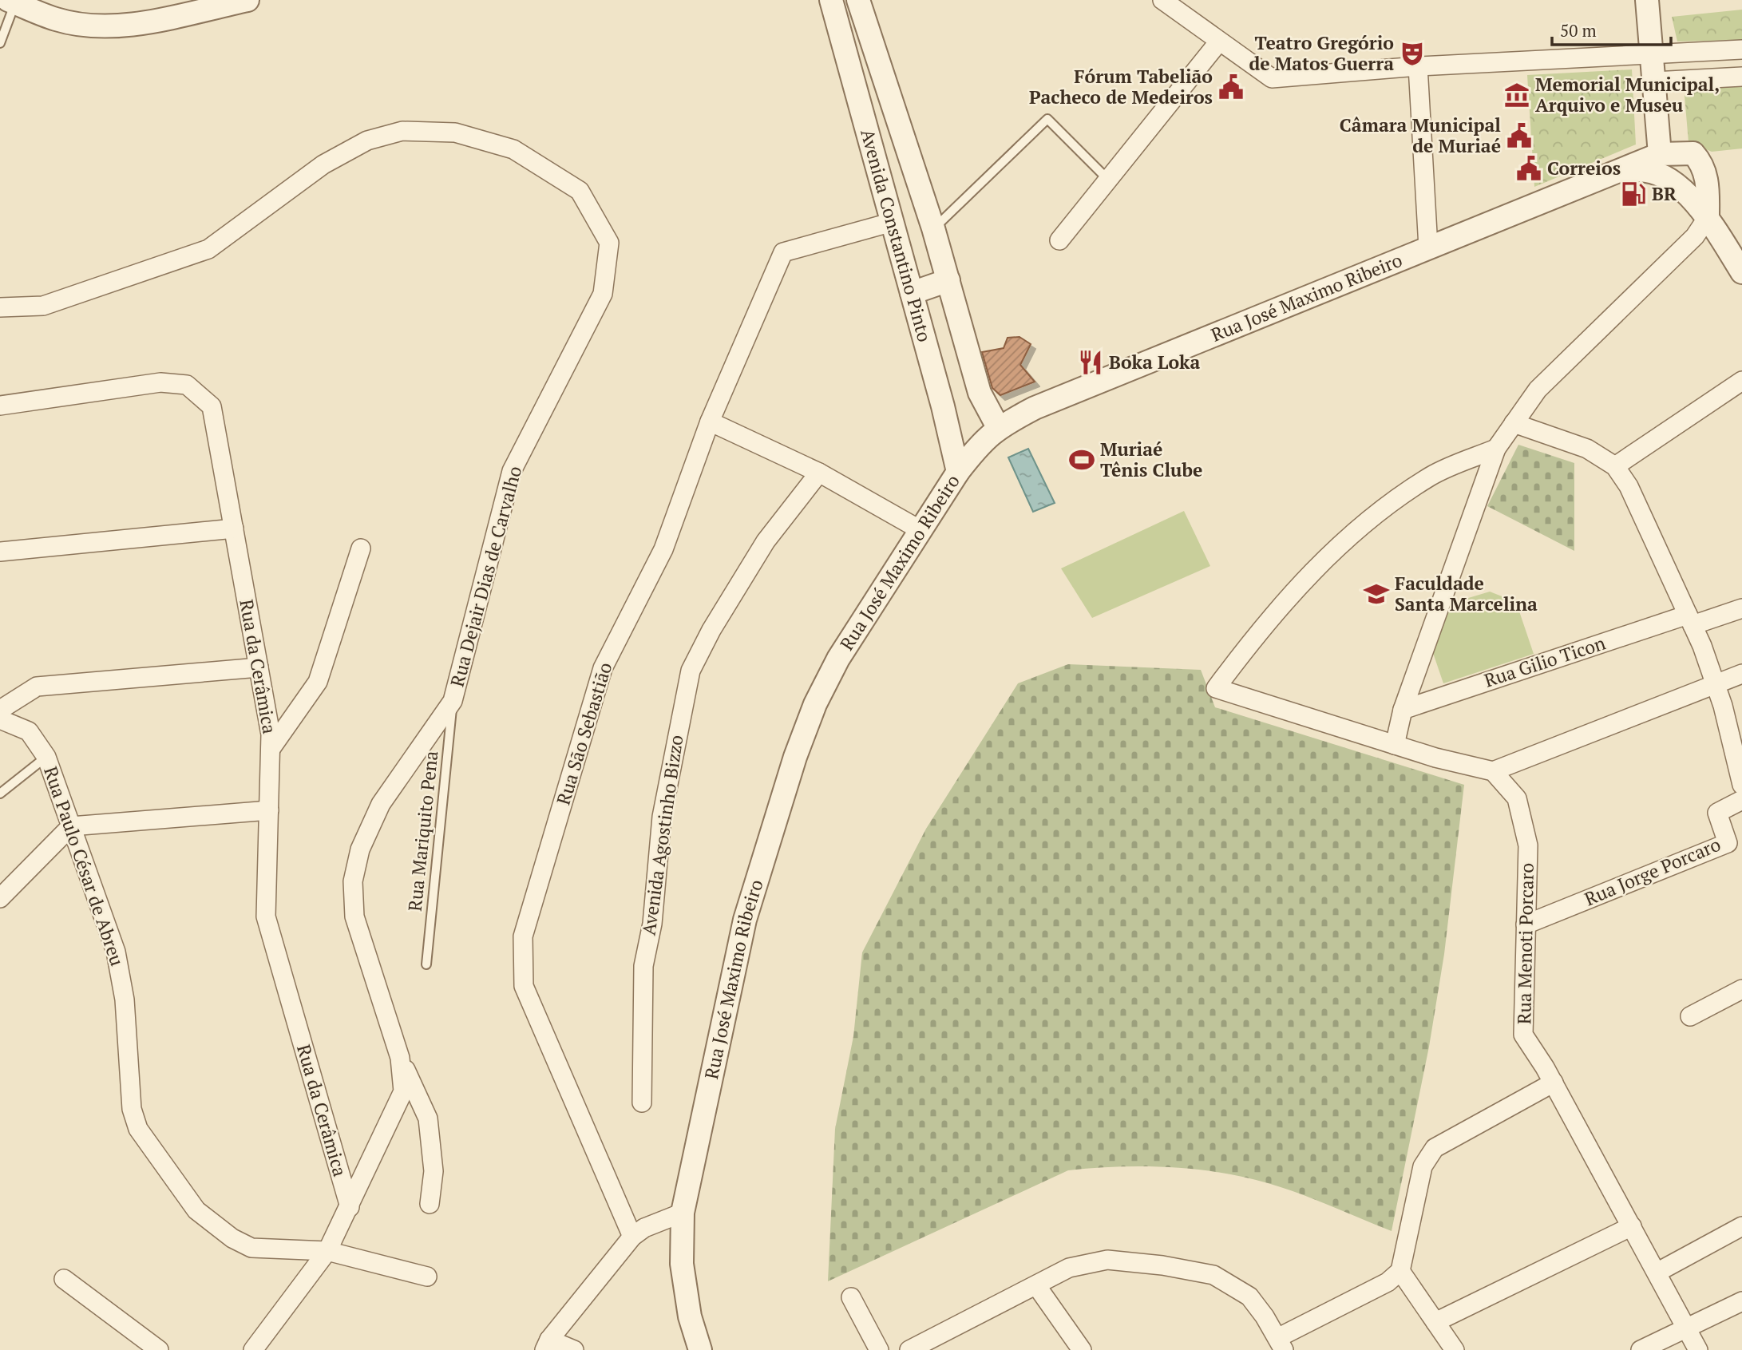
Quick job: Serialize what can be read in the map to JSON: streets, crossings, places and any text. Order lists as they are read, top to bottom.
{
  "streets": {
    "street": [
      "Avenida Constantino Pinto",
      "Rua José Maximo Ribeiro",
      "Rua Dejair Dias de Carvalho",
      "Rua Gilio Ticon",
      "Rua da Cerâmica",
      "Rua São Sebastião",
      "Avenida Agostinho Bizzo",
      "Rua Paulo César de Abreu",
      "Rua Jorge Porcaro",
      "Rua Menoti Porcaro"
    ],
    "lane": ["Rua Mariquito Pena"]
  },
  "crossings": [
    ["Avenida Constantino Pinto", "Rua José Maximo Ribeiro"],
    ["Avenida Constantino Pinto", "Rua São Sebastião"],
    ["Rua Dejair Dias de Carvalho", "Rua da Cerâmica"],
    ["Rua Dejair Dias de Carvalho", "Rua Mariquito Pena"],
    ["Rua Dejair Dias de Carvalho", "Rua Paulo César de Abreu"],
    ["Rua Jorge Porcaro", "Rua Menoti Porcaro"]
  ],
  "places": {
    "theatre": ["Teatro Gregório de Matos Guerra"],
    "public building": ["Fórum Tabelião Pacheco de Medeiros", "Câmara Municipal de Muriaé", "Correios"],
    "museum": ["Memorial Municipal, Arquivo e Museu"],
    "fuel station": ["BR"],
    "restaurant": ["Boka Loka"],
    "sports": ["Muriaé Tênis Clube"],
    "school or university": ["Faculdade Santa Marcelina"]
  },
  "scale_bar": "50 m"
}
